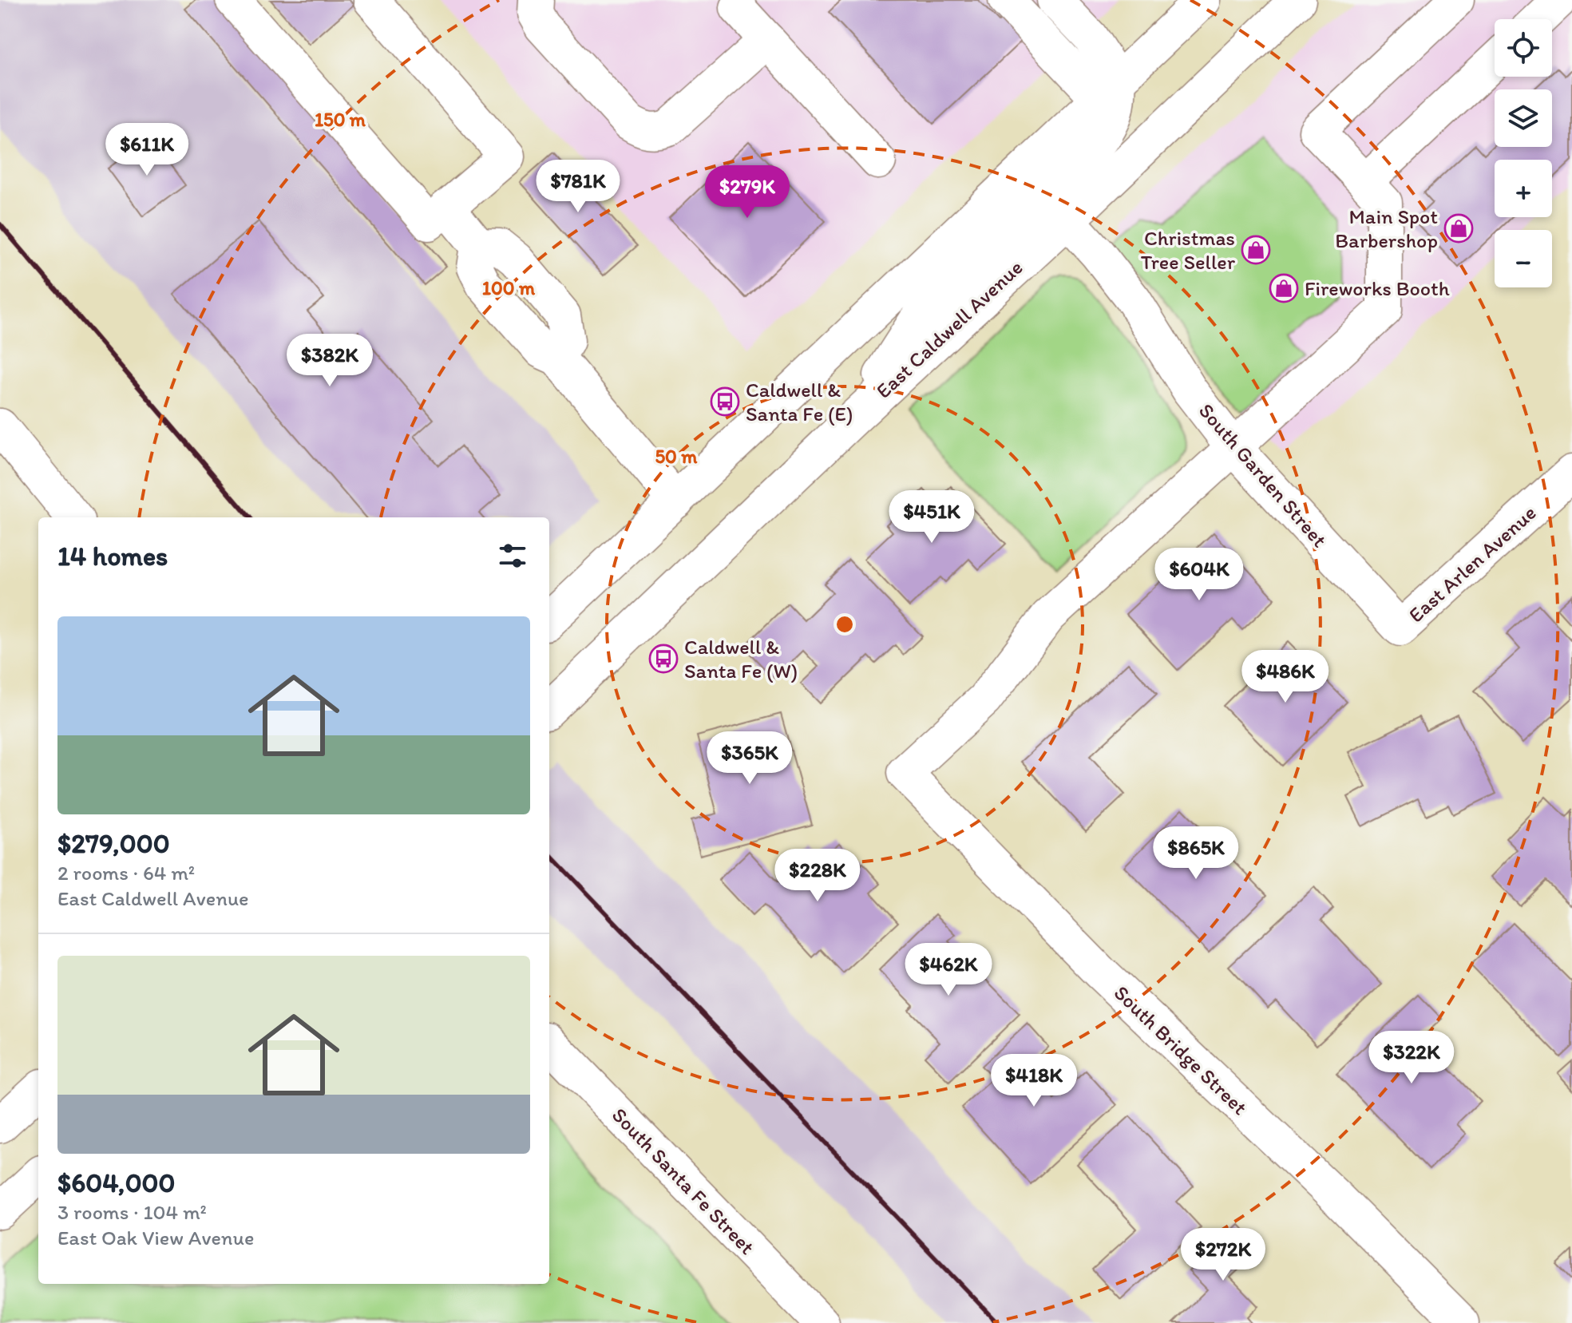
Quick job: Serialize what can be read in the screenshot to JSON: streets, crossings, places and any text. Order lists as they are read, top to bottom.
{
  "streets": {
    "street": [
      "East Caldwell Avenue",
      "South Garden Street",
      "East Arlen Avenue",
      "South Bridge Street",
      "South Santa Fe Street"
    ]
  },
  "crossings": [
    ["East Caldwell Avenue", "South Garden Street"],
    ["South Garden Street", "East Arlen Avenue"],
    ["South Garden Street", "South Bridge Street"]
  ],
  "places": {
    "shop": ["Main Spot Barbershop", "Christmas Tree Seller", "Fireworks Booth"],
    "bus stop": ["Caldwell & Santa Fe (E)", "Caldwell & Santa Fe (W)"]
  },
  "page": {
    "map_buttons": ["+", "−"],
    "price": [
      "$611K",
      "$781K",
      "$279K",
      "$382K",
      "$451K",
      "$604K",
      "$486K",
      "$365K",
      "$865K",
      "$228K",
      "$462K",
      "$322K",
      "$418K",
      "$272K"
    ],
    "heading": "14 homes",
    "list": [
      {
        "name": "$279,000",
        "note": "2 rooms · 64 m² · East Caldwell Avenue"
      },
      {
        "name": "$604,000",
        "note": "3 rooms · 104 m² · East Oak View Avenue"
      }
    ]
  },
  "rings": ["150 m", "100 m", "50 m"]
}
